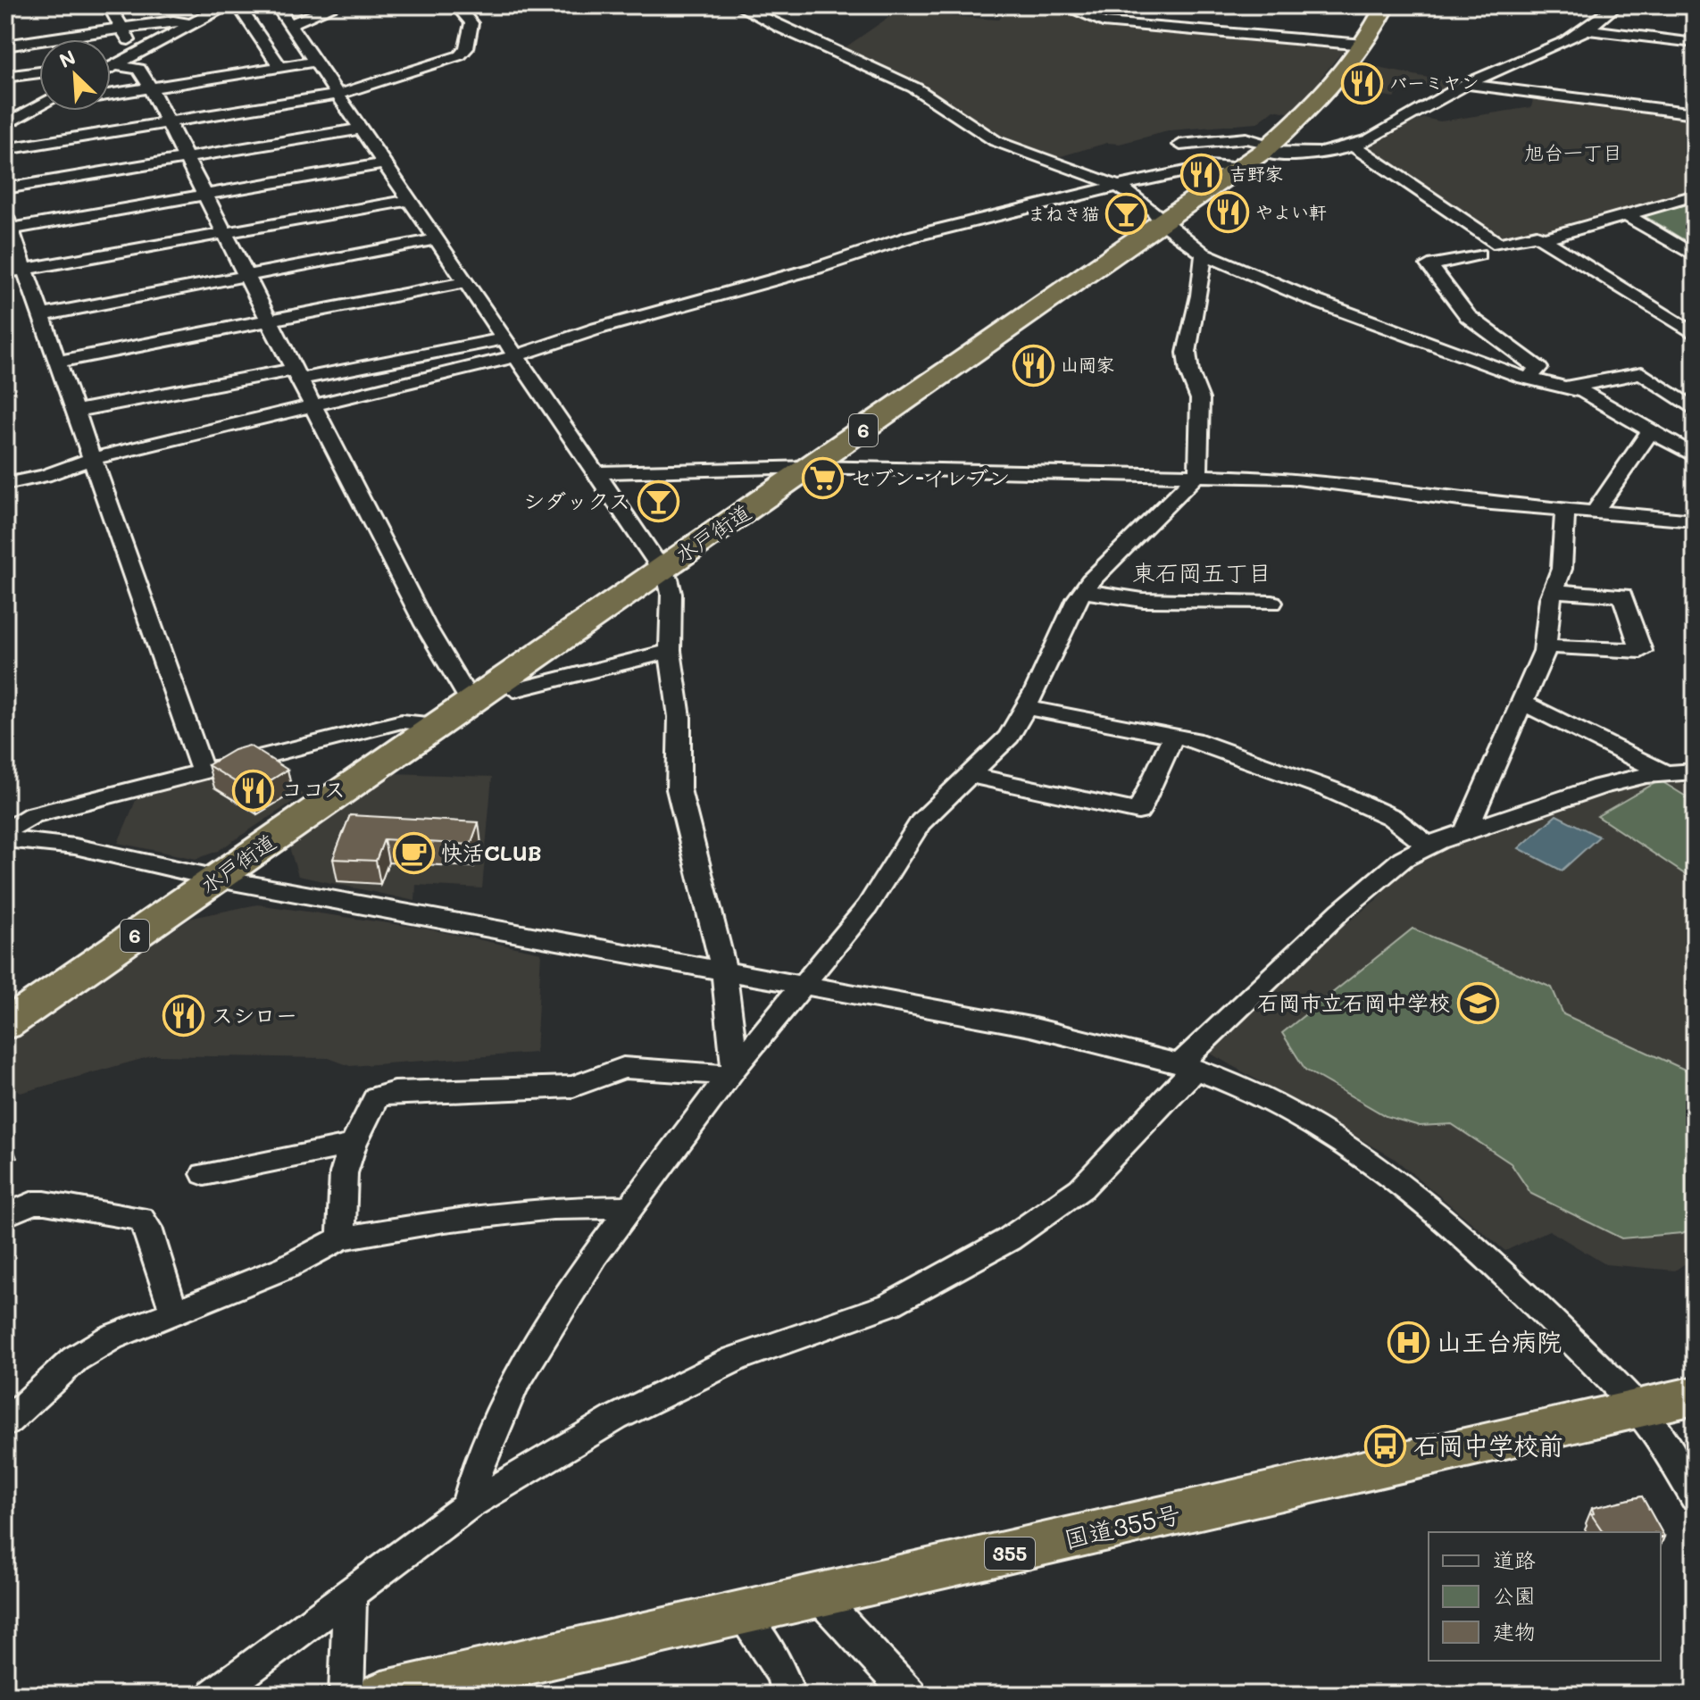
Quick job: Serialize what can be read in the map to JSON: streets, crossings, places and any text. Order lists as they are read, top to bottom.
{
  "streets": {
    "highway": [
      "6",
      "水戸街道",
      "国道355号",
      "355"
    ]
  },
  "districts": ["旭台一丁目", "東石岡五丁目"],
  "places": {
    "restaurant": [
      "バーミヤン",
      "吉野家",
      "やよい軒",
      "山岡家",
      "ココス",
      "スシロー"
    ],
    "bar": ["まねき猫", "シダックス"],
    "supermarket": ["セブン-イレブン"],
    "cafe": ["快活CLUB"],
    "school or university": ["石岡市立石岡中学校"],
    "hospital": ["山王台病院"],
    "bus stop": ["石岡中学校前"]
  },
  "legend": ["道路", "公園", "建物"],
  "north": "top left"
}
